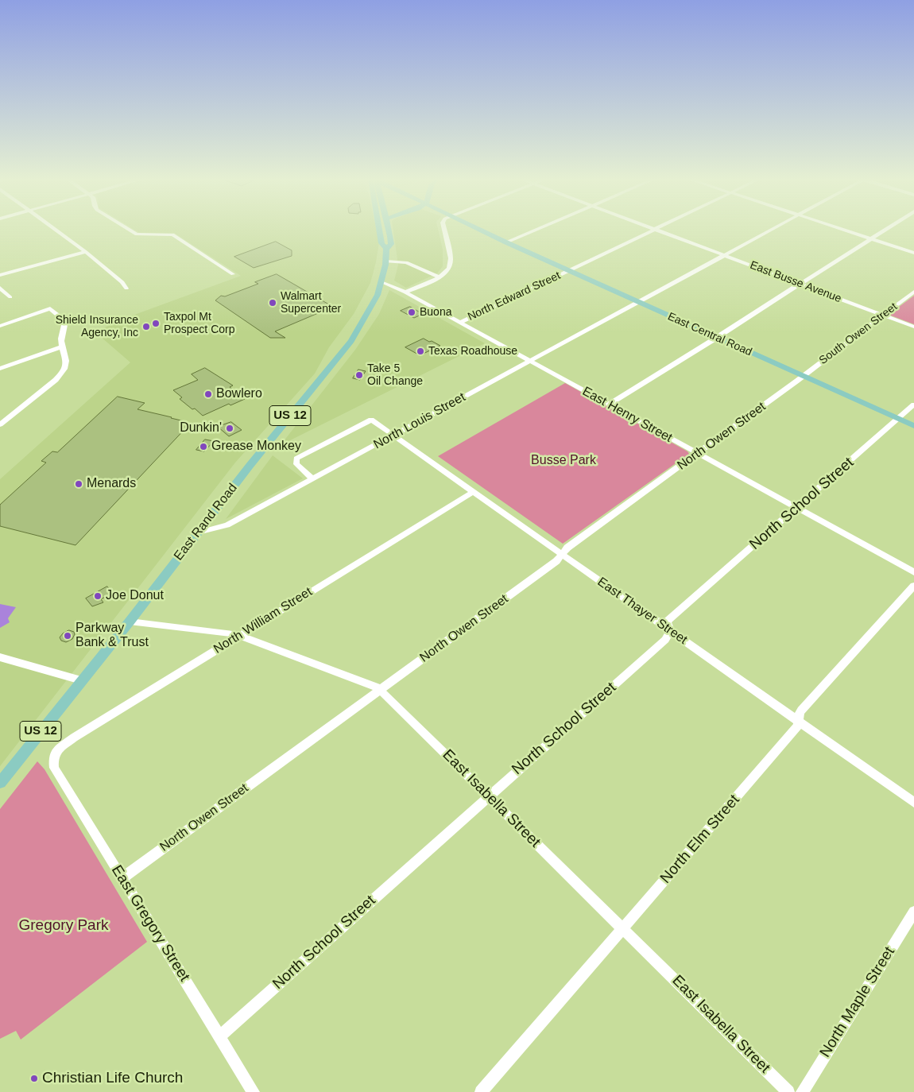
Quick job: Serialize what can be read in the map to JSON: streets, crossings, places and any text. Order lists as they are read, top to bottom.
{
  "streets": {
    "main road": ["East Central Road", "US 12", "East Rand Road"],
    "street": [
      "East Busse Avenue",
      "North Edward Street",
      "South Owen Street",
      "East Henry Street",
      "North Louis Street",
      "North Owen Street",
      "North School Street",
      "East Thayer Street",
      "North William Street",
      "East Isabella Street",
      "North Elm Street",
      "East Gregory Street",
      "North Maple Street"
    ]
  },
  "crossings": [
    ["East Busse Avenue", "North Edward Street"],
    ["East Busse Avenue", "South Owen Street"],
    ["East Busse Avenue", "North Louis Street"],
    ["North Edward Street", "East Central Road"],
    ["North Edward Street", "East Henry Street"],
    ["South Owen Street", "East Central Road"],
    ["South Owen Street", "North Owen Street"],
    ["East Central Road", "North Louis Street"],
    ["East Central Road", "North Owen Street"],
    ["East Central Road", "North School Street"],
    ["East Henry Street", "North Louis Street"],
    ["East Henry Street", "North Owen Street"],
    ["East Henry Street", "North School Street"],
    ["East Henry Street", "East Rand Road"],
    ["North Louis Street", "East Rand Road"],
    ["North Louis Street", "East Thayer Street"],
    ["North Owen Street", "East Thayer Street"],
    ["North Owen Street", "East Isabella Street"],
    ["North Owen Street", "East Gregory Street"],
    ["North School Street", "East Thayer Street"],
    ["North School Street", "East Isabella Street"],
    ["North School Street", "East Gregory Street"],
    ["East Rand Road", "East Isabella Street"],
    ["East Thayer Street", "North William Street"],
    ["East Thayer Street", "North Elm Street"],
    ["North William Street", "East Isabella Street"],
    ["North William Street", "East Gregory Street"],
    ["East Isabella Street", "North Elm Street"]
  ],
  "parks": ["Busse Park", "Gregory Park"],
  "places": [
    "Walmart Supercenter",
    "Buona",
    "Taxpol Mt Prospect Corp",
    "Shield Insurance Agency, Inc",
    "Texas Roadhouse",
    "Take 5 Oil Change",
    "Bowlero",
    "Dunkin'",
    "Grease Monkey",
    "Menards",
    "Joe Donut",
    "Parkway Bank & Trust",
    "Christian Life Church"
  ]
}
